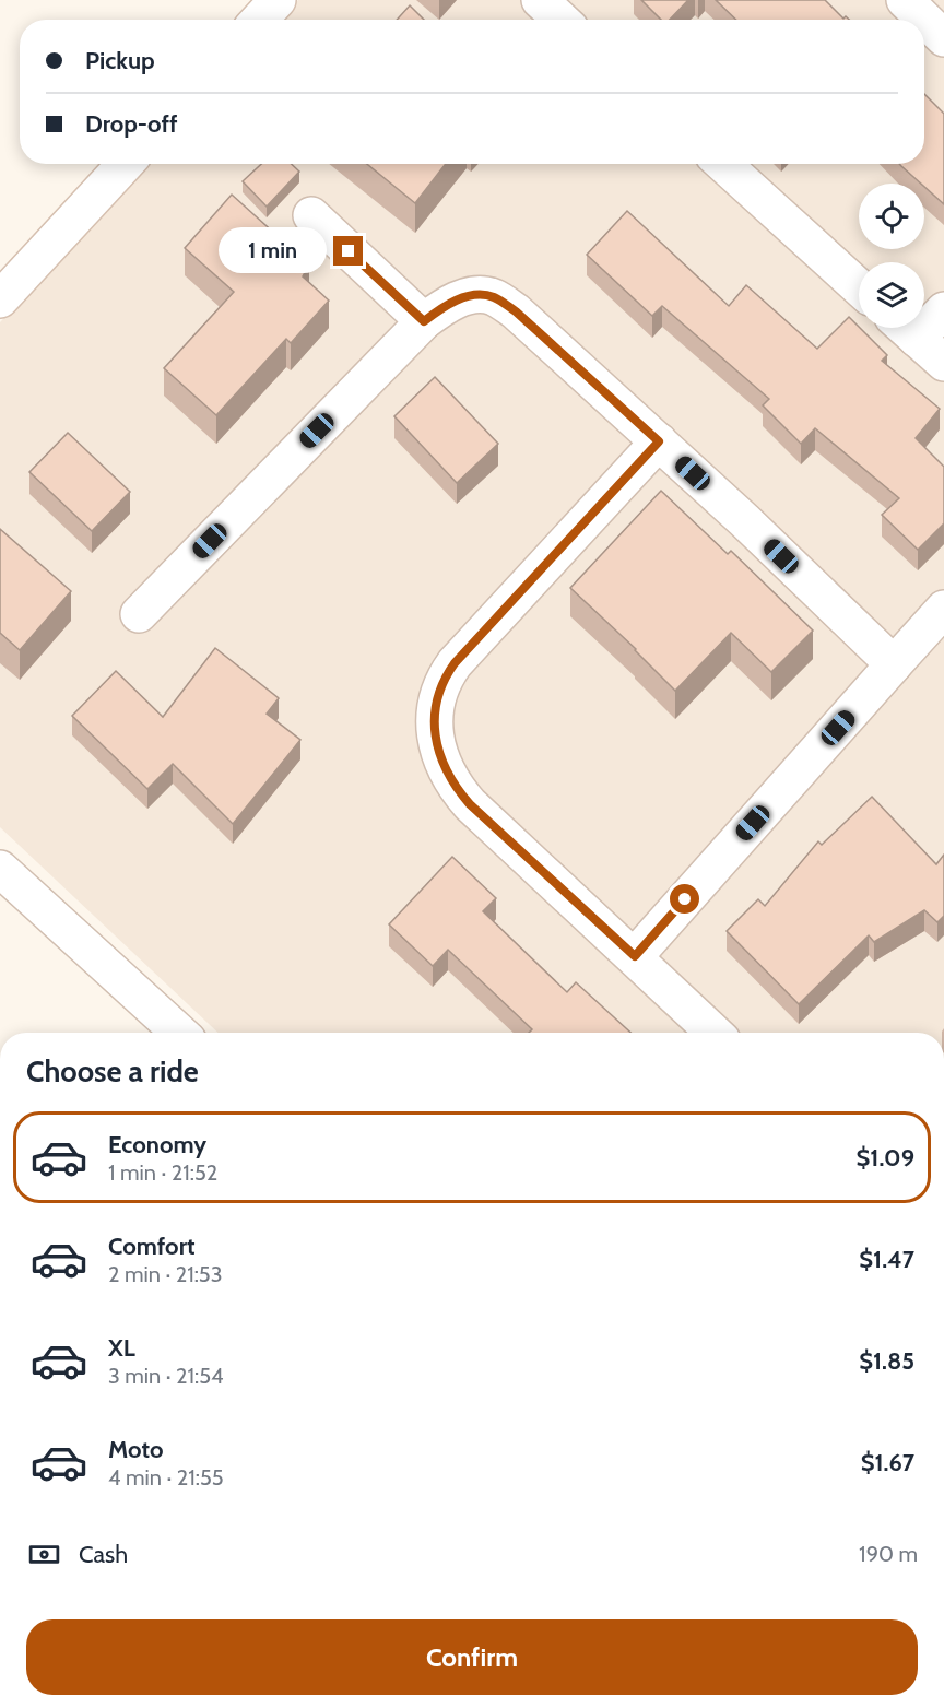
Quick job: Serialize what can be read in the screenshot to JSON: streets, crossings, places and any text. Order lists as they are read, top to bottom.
{
  "page": {
    "banner": ["Pickup", "Drop-off"],
    "bubble": "1 min",
    "heading": "Choose a ride",
    "list": [
      {
        "name": "Economy",
        "note": "1 min · 21:52",
        "value": "$1.09"
      },
      {
        "name": "Comfort",
        "note": "2 min · 21:53",
        "value": "$1.47"
      },
      {
        "name": "XL",
        "note": "3 min · 21:54",
        "value": "$1.85"
      },
      {
        "name": "Moto",
        "note": "4 min · 21:55",
        "value": "$1.67"
      }
    ],
    "pay": ["Cash", "190 m"],
    "buttons": "Confirm"
  }
}
